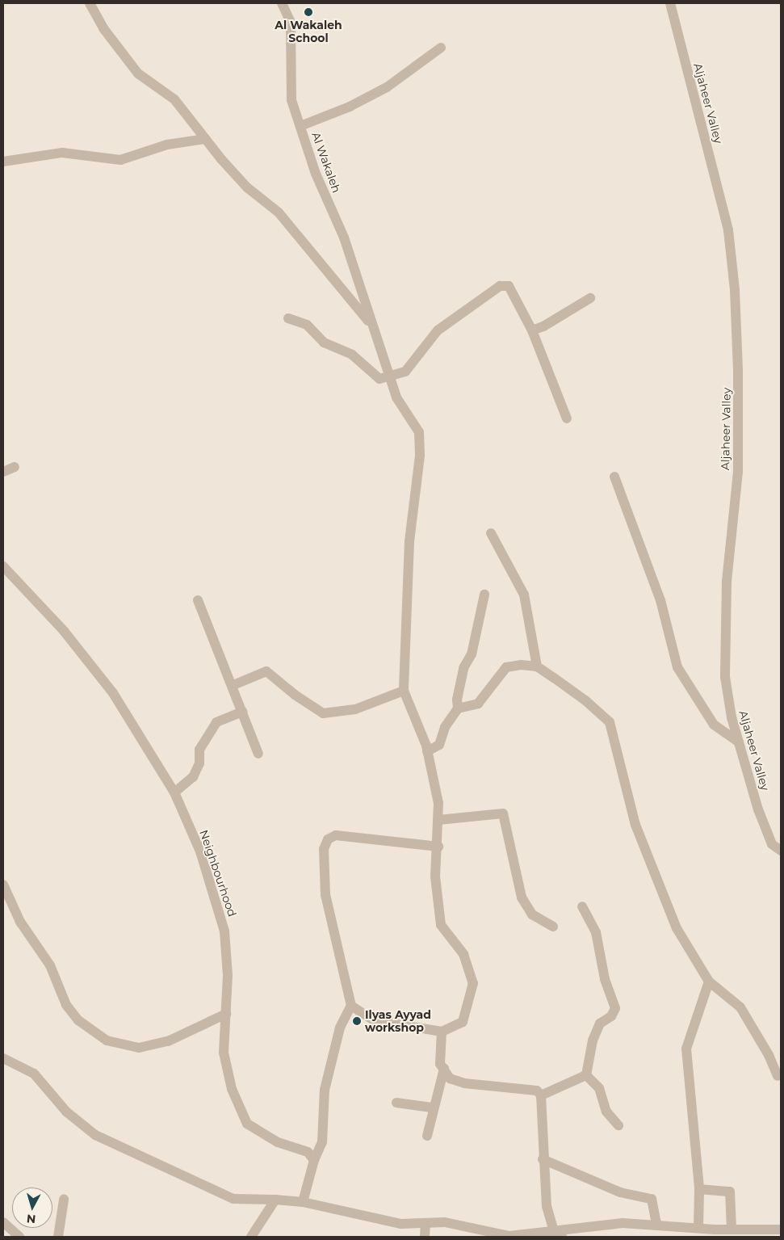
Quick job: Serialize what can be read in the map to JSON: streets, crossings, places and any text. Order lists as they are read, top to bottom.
{
  "streets": {
    "street": ["Aljaheer Valley", "Al Wakaleh", "Neighbourhood"]
  },
  "places": ["Al Wakaleh School", "Ilyas Ayyad workshop"],
  "north": "bottom"
}
